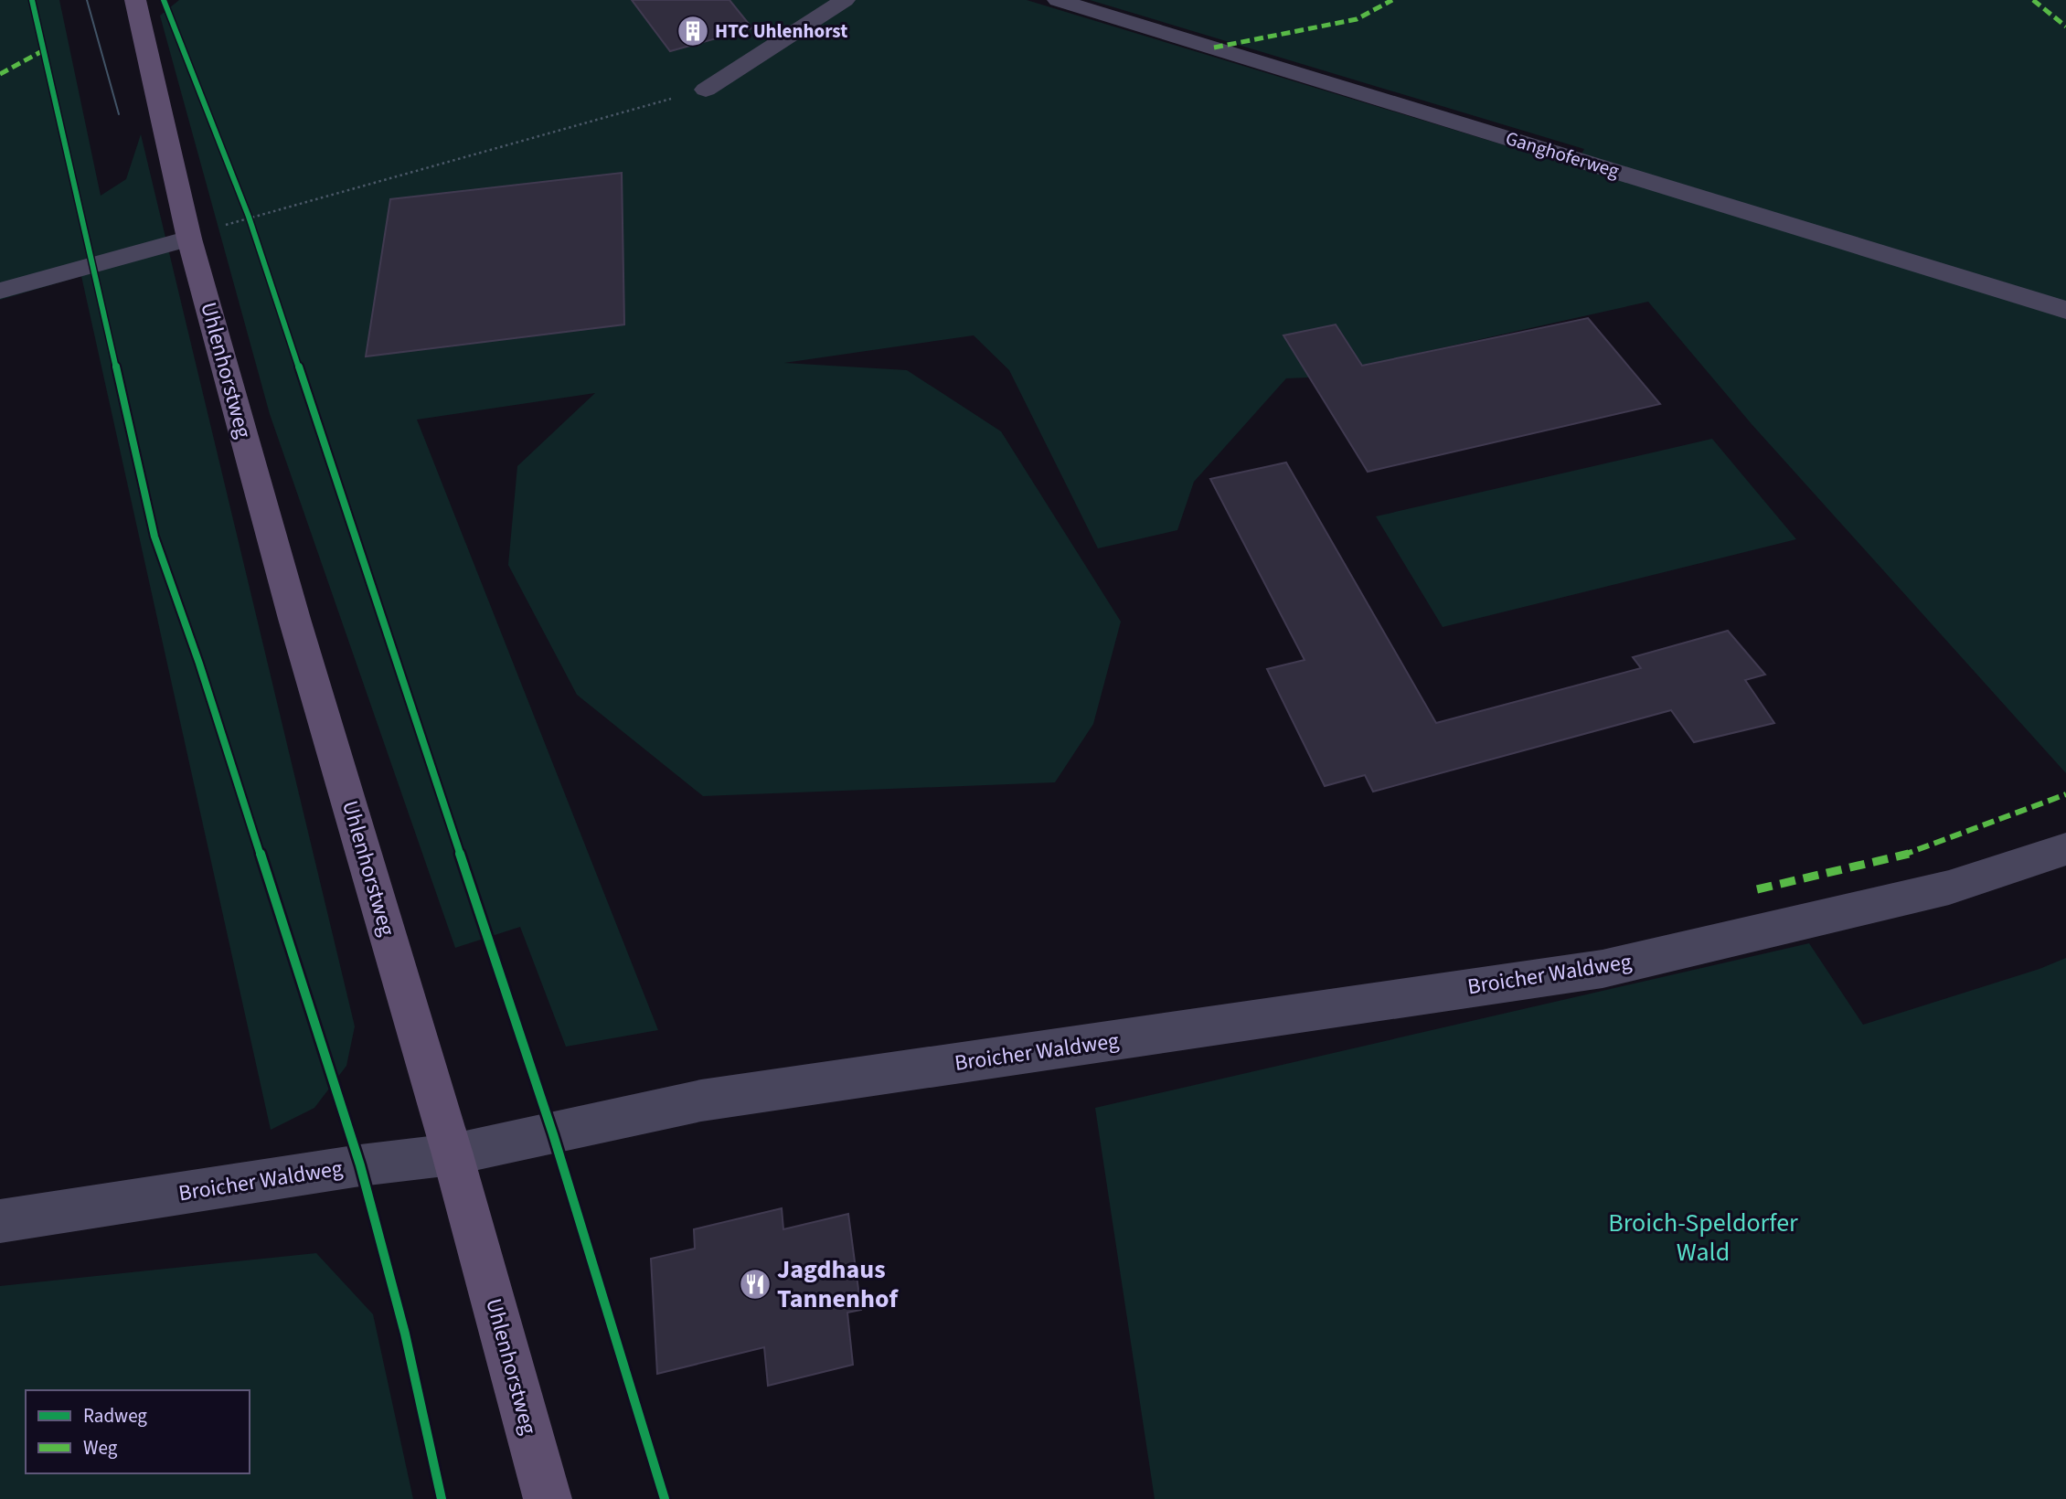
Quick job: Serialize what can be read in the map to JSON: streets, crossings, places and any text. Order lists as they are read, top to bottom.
{
  "streets": {
    "main road": ["Uhlenhorstweg"],
    "street": ["Ganghoferweg", "Broicher Waldweg"]
  },
  "crossings": [
    ["Uhlenhorstweg", "Broicher Waldweg"]
  ],
  "parks": ["Broich-Speldorfer Wald"],
  "places": {
    "building": ["HTC Uhlenhorst"],
    "restaurant": ["Jagdhaus Tannenhof"]
  },
  "legend": ["Radweg", "Weg"]
}
